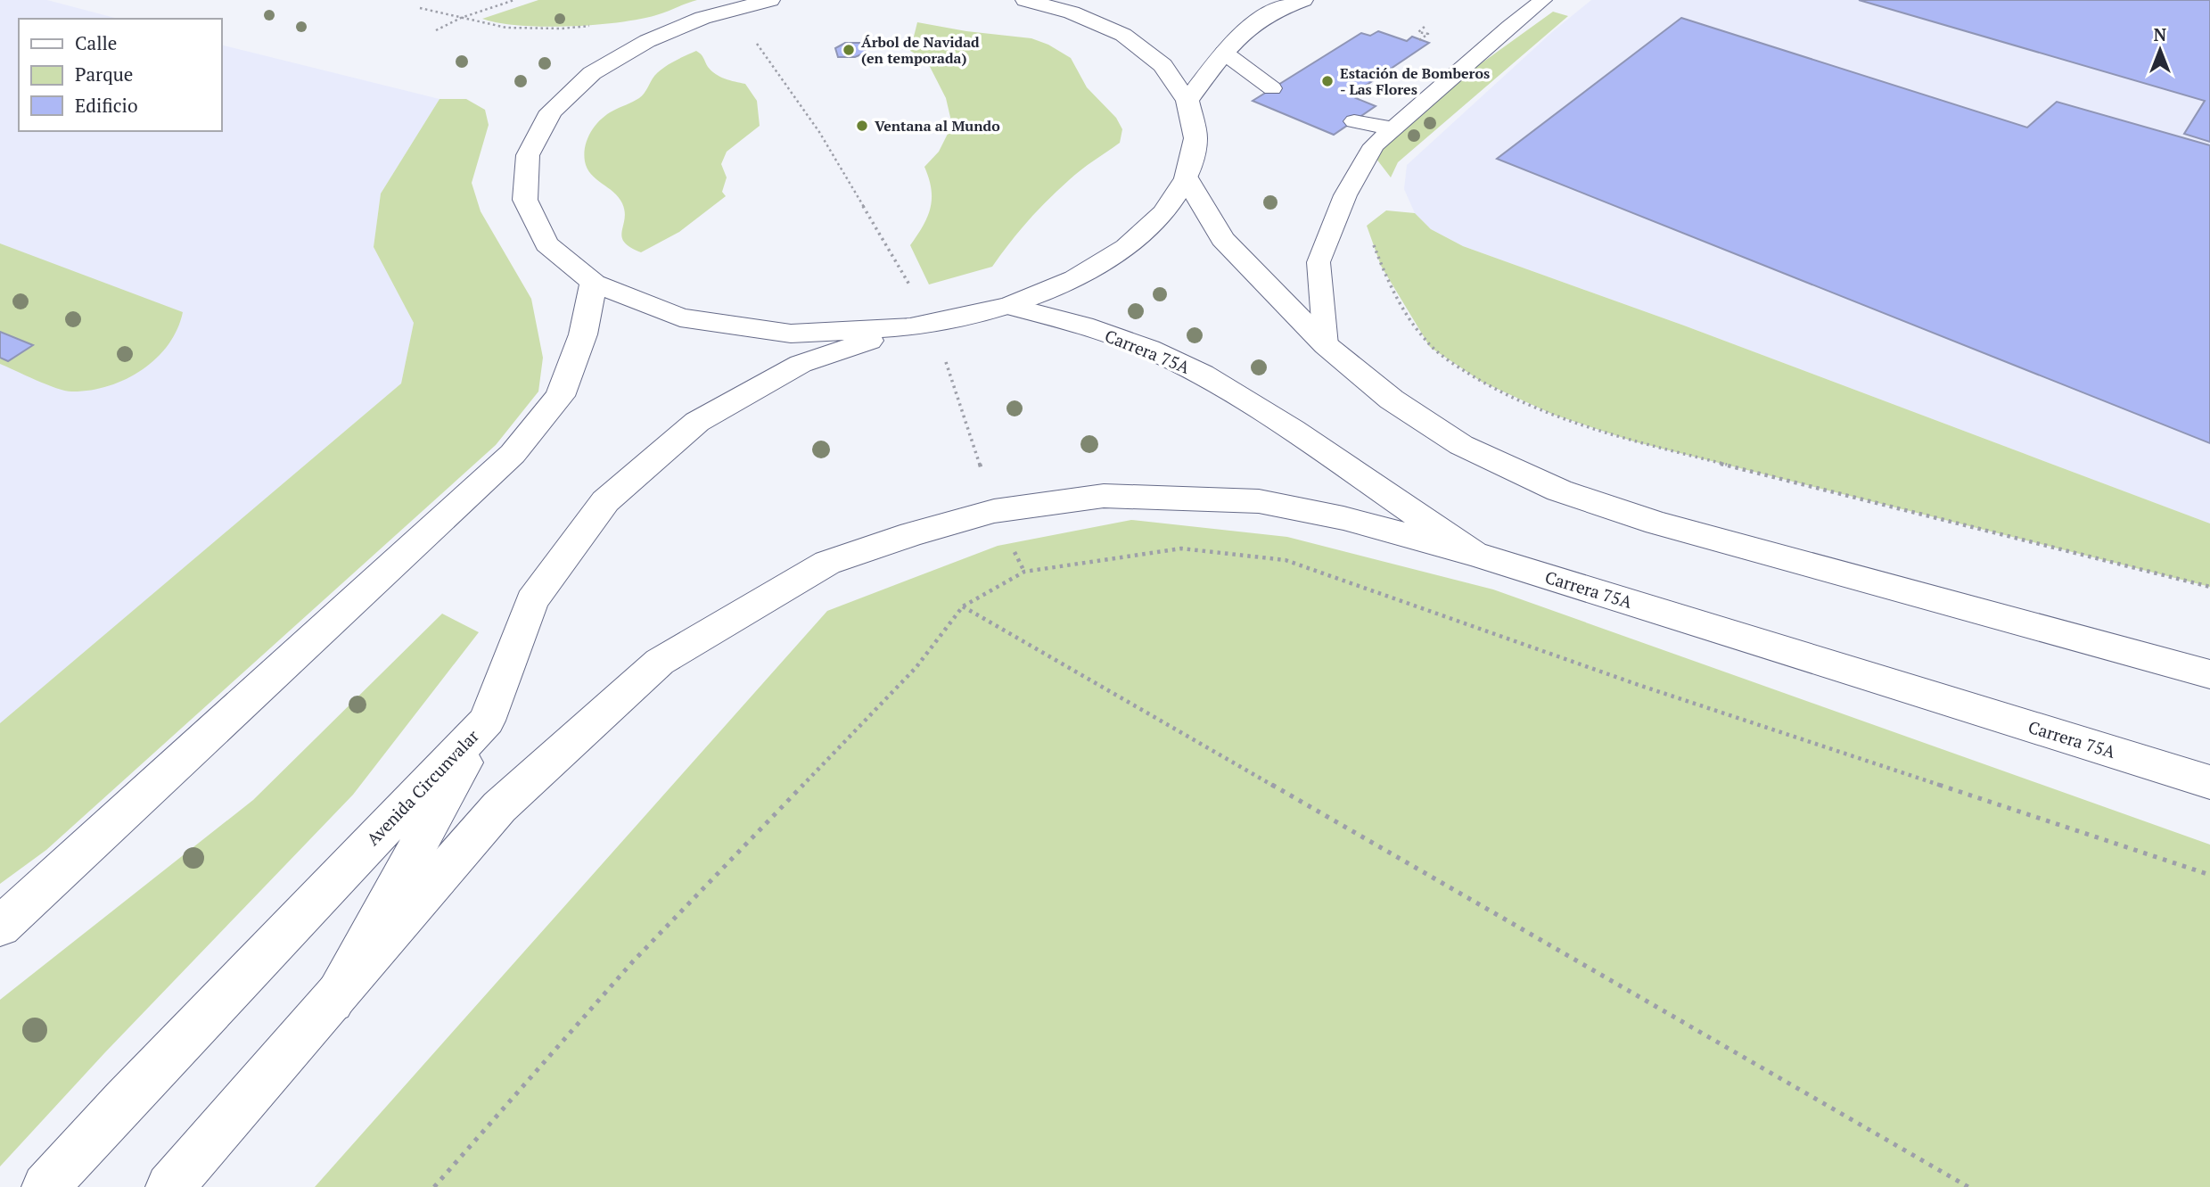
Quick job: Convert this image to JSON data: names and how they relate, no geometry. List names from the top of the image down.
{
  "streets": {
    "main road": ["Carrera 75A", "Avenida Circunvalar"]
  },
  "places": ["Árbol de Navidad (en temporada)", "Estación de Bomberos - Las Flores", "Ventana al Mundo"],
  "legend": ["Calle", "Parque", "Edificio"],
  "north": "top"
}
